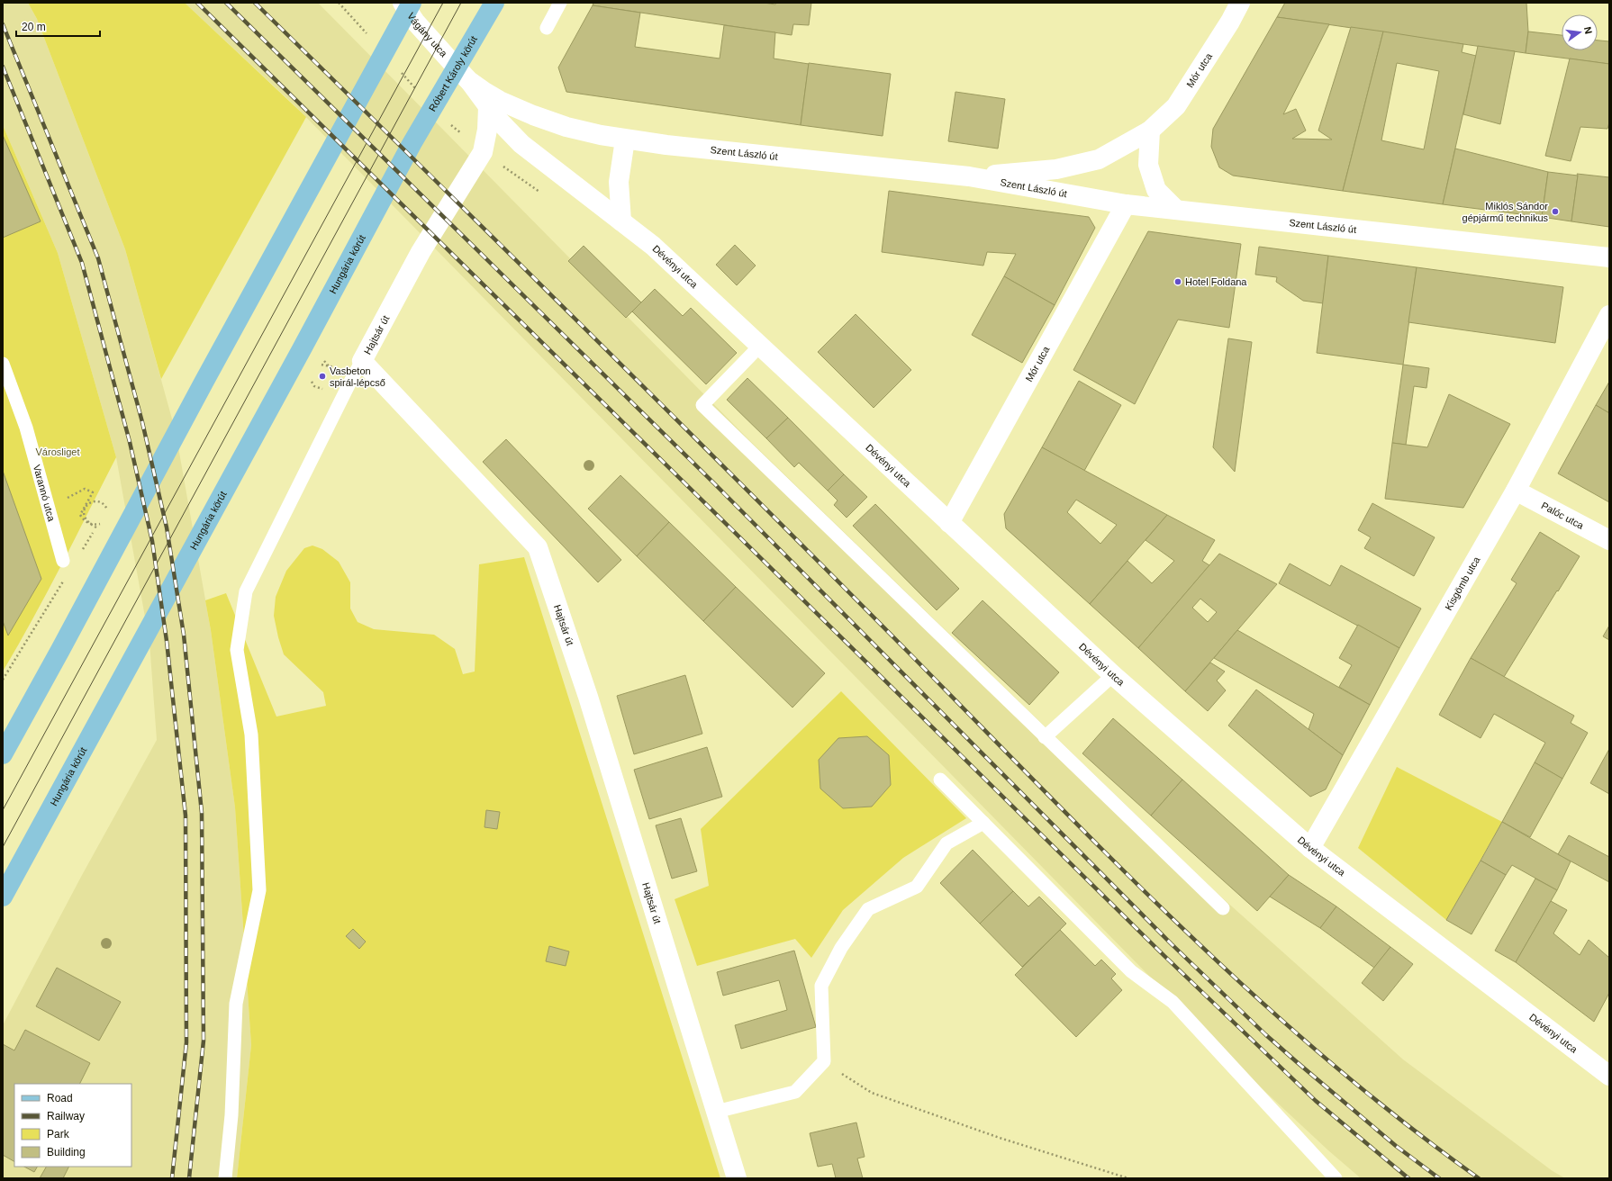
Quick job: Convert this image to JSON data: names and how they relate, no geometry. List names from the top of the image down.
{
  "streets": {
    "main road": ["Róbert Károly körút", "Hungária körút"],
    "street": [
      "Vágány utca",
      "Mór utca",
      "Szent László út",
      "Dévényi utca",
      "Hajtsár út",
      "Palóc utca",
      "Kisgömb utca"
    ],
    "lane": ["Varannó utca"]
  },
  "crossings": [
    ["Vágány utca", "Szent László út"],
    ["Vágány utca", "Dévényi utca"],
    ["Mór utca", "Szent László út"],
    ["Mór utca", "Dévényi utca"],
    ["Róbert Károly körút", "Hungária körút"],
    ["Szent László út", "Dévényi utca"],
    ["Dévényi utca", "Hajtsár út"],
    ["Dévényi utca", "Kisgömb utca"],
    ["Palóc utca", "Kisgömb utca"]
  ],
  "parks": ["Városliget"],
  "places": ["Miklós Sándor gépjármű technikus", "Hotel Foldana", "Vasbeton spirál-lépcső"],
  "legend": [
    "Road",
    "Railway",
    "Park",
    "Building"
  ],
  "scale_bar": "20 m",
  "north": "right"
}
